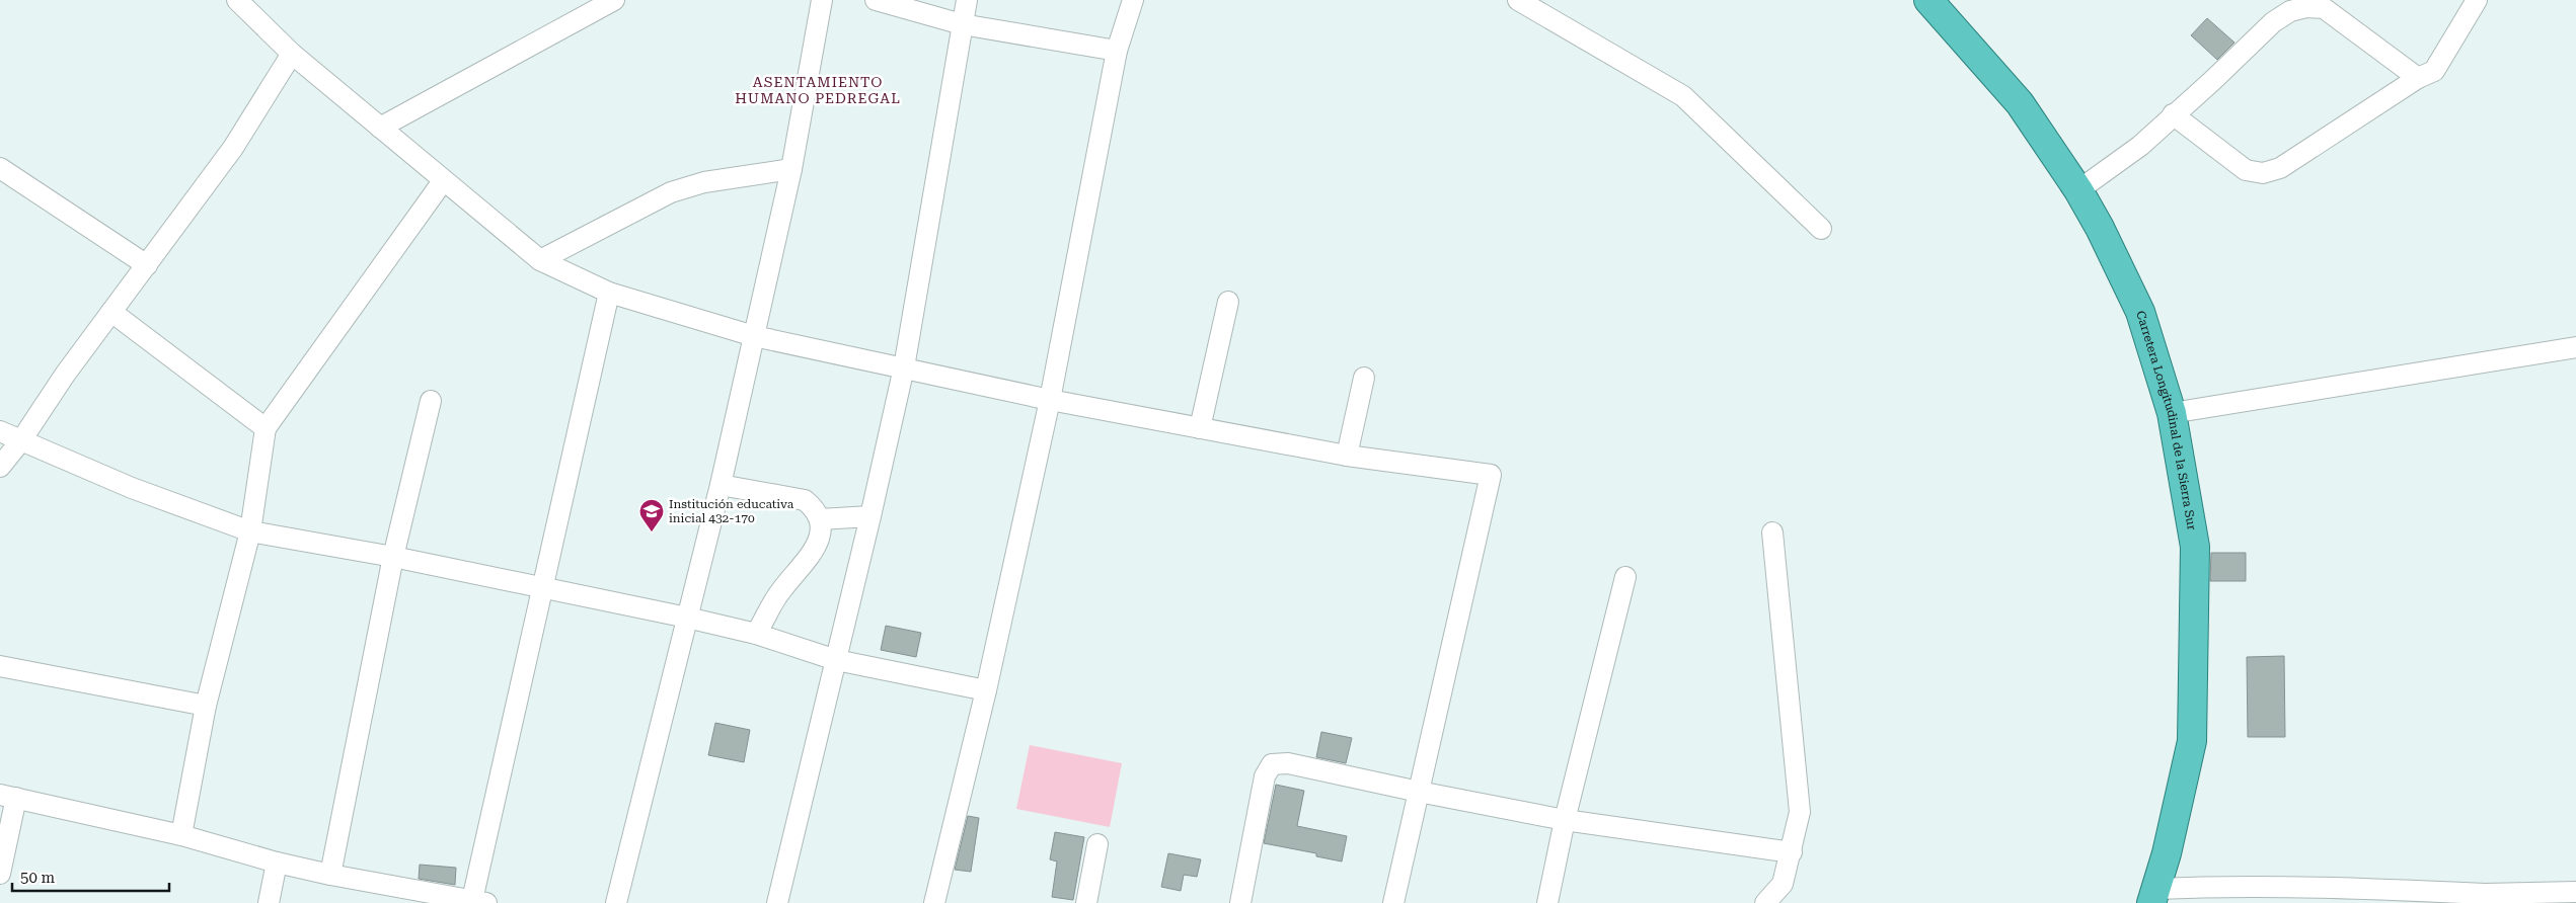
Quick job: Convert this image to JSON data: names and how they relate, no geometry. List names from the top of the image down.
{
  "streets": {
    "highway": ["Carretera Longitudinal de la Sierra Sur"]
  },
  "districts": ["ASENTAMIENTO HUMANO PEDREGAL"],
  "places": {
    "school or university": ["Institución educativa inicial 432-170"]
  },
  "scale_bar": "50 m"
}
